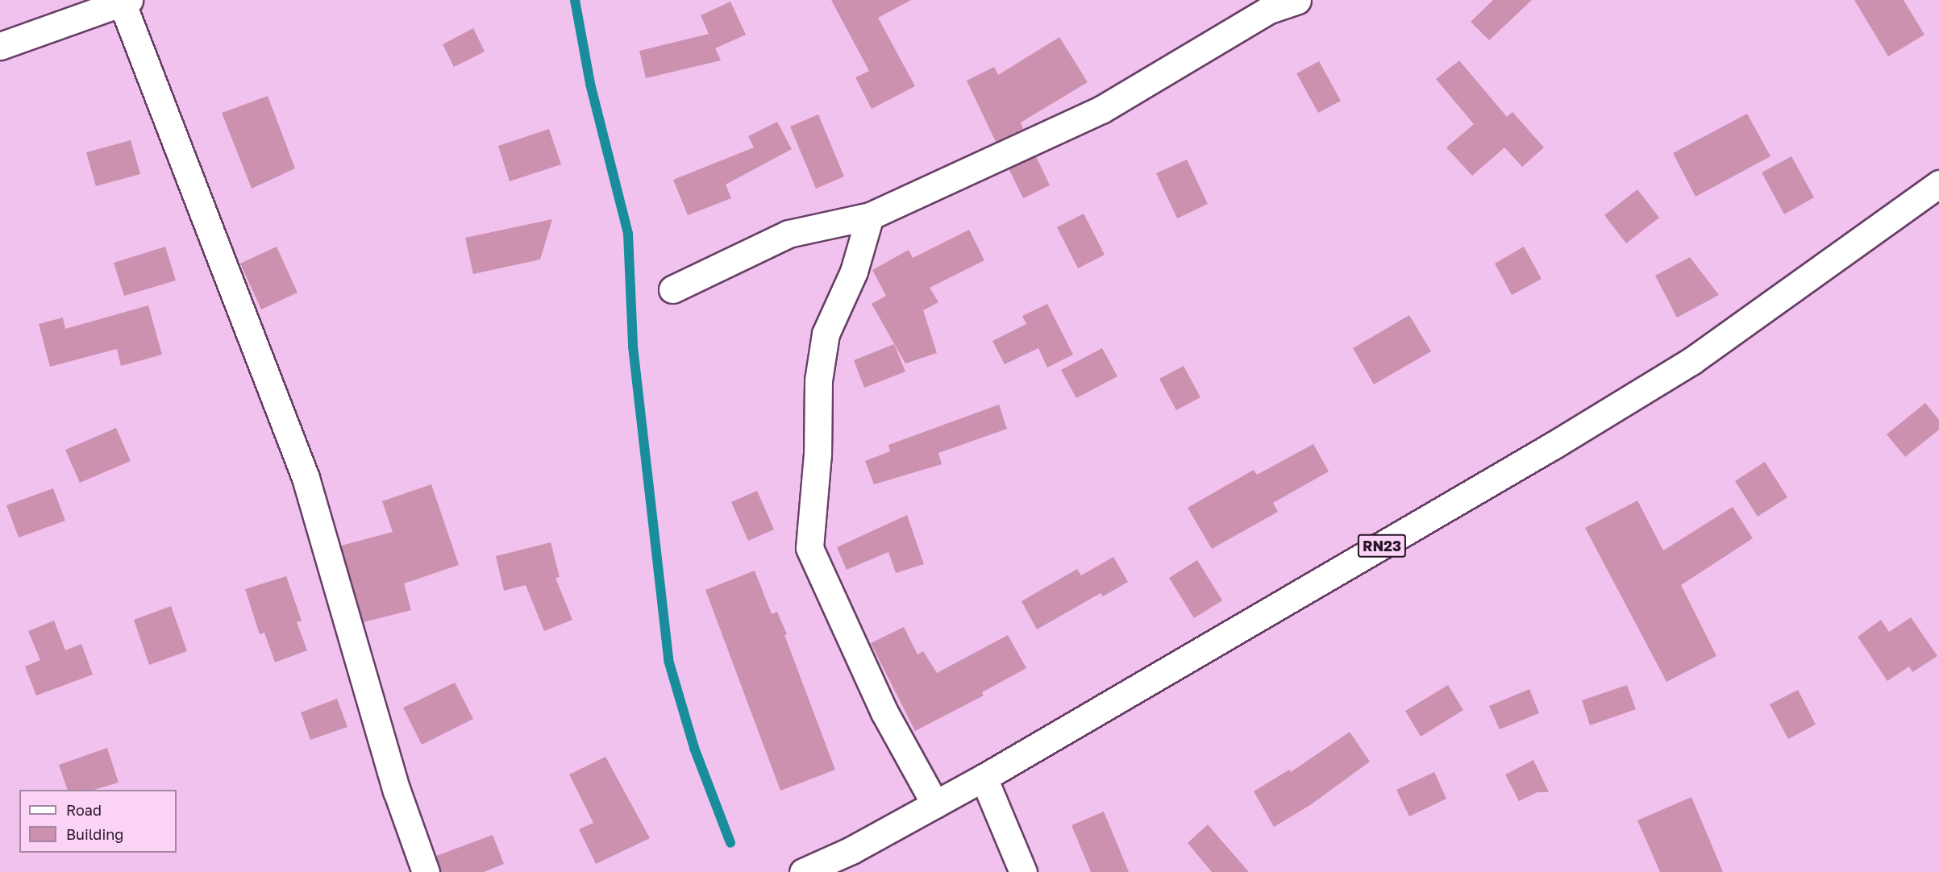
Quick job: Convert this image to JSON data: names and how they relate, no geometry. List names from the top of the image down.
{
  "streets": {
    "street": ["RN23"]
  },
  "legend": ["Road", "Building"]
}
